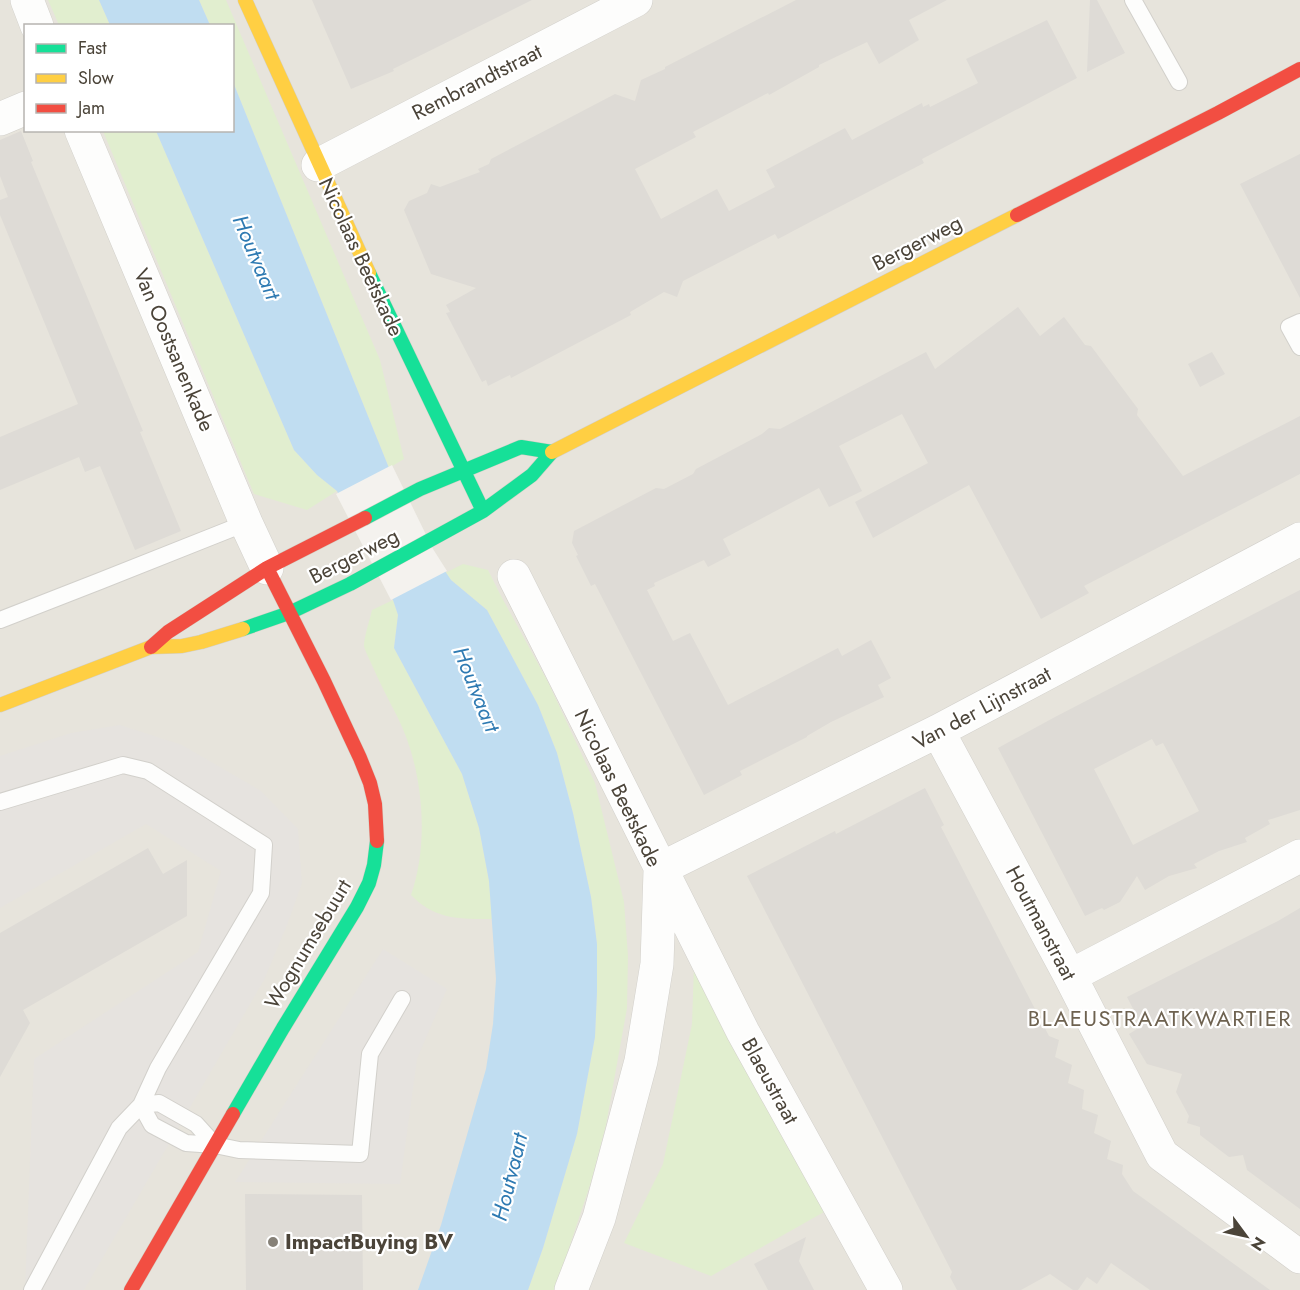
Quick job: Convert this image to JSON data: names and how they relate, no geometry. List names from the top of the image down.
{
  "streets": {
    "main road": ["Bergerweg", "Nicolaas Beetskade", "Wognumsebuurt"],
    "street": [
      "Rembrandtstraat",
      "Van Oostsanenkade",
      "Van der Lijnstraat",
      "Houtmanstraat",
      "Blaeustraat"
    ]
  },
  "crossings": [
    ["Rembrandtstraat", "Nicolaas Beetskade"],
    ["Bergerweg", "Nicolaas Beetskade"],
    ["Bergerweg", "Van Oostsanenkade"],
    ["Bergerweg", "Wognumsebuurt"],
    ["Nicolaas Beetskade", "Van der Lijnstraat"],
    ["Nicolaas Beetskade", "Blaeustraat"],
    ["Van Oostsanenkade", "Wognumsebuurt"],
    ["Van der Lijnstraat", "Houtmanstraat"],
    ["Van der Lijnstraat", "Blaeustraat"]
  ],
  "districts": ["BLAEUSTRAATKWARTIER"],
  "water": ["Houtvaart"],
  "places": ["ImpactBuying BV"],
  "legend": ["Fast", "Slow", "Jam"],
  "north": "bottom right"
}
